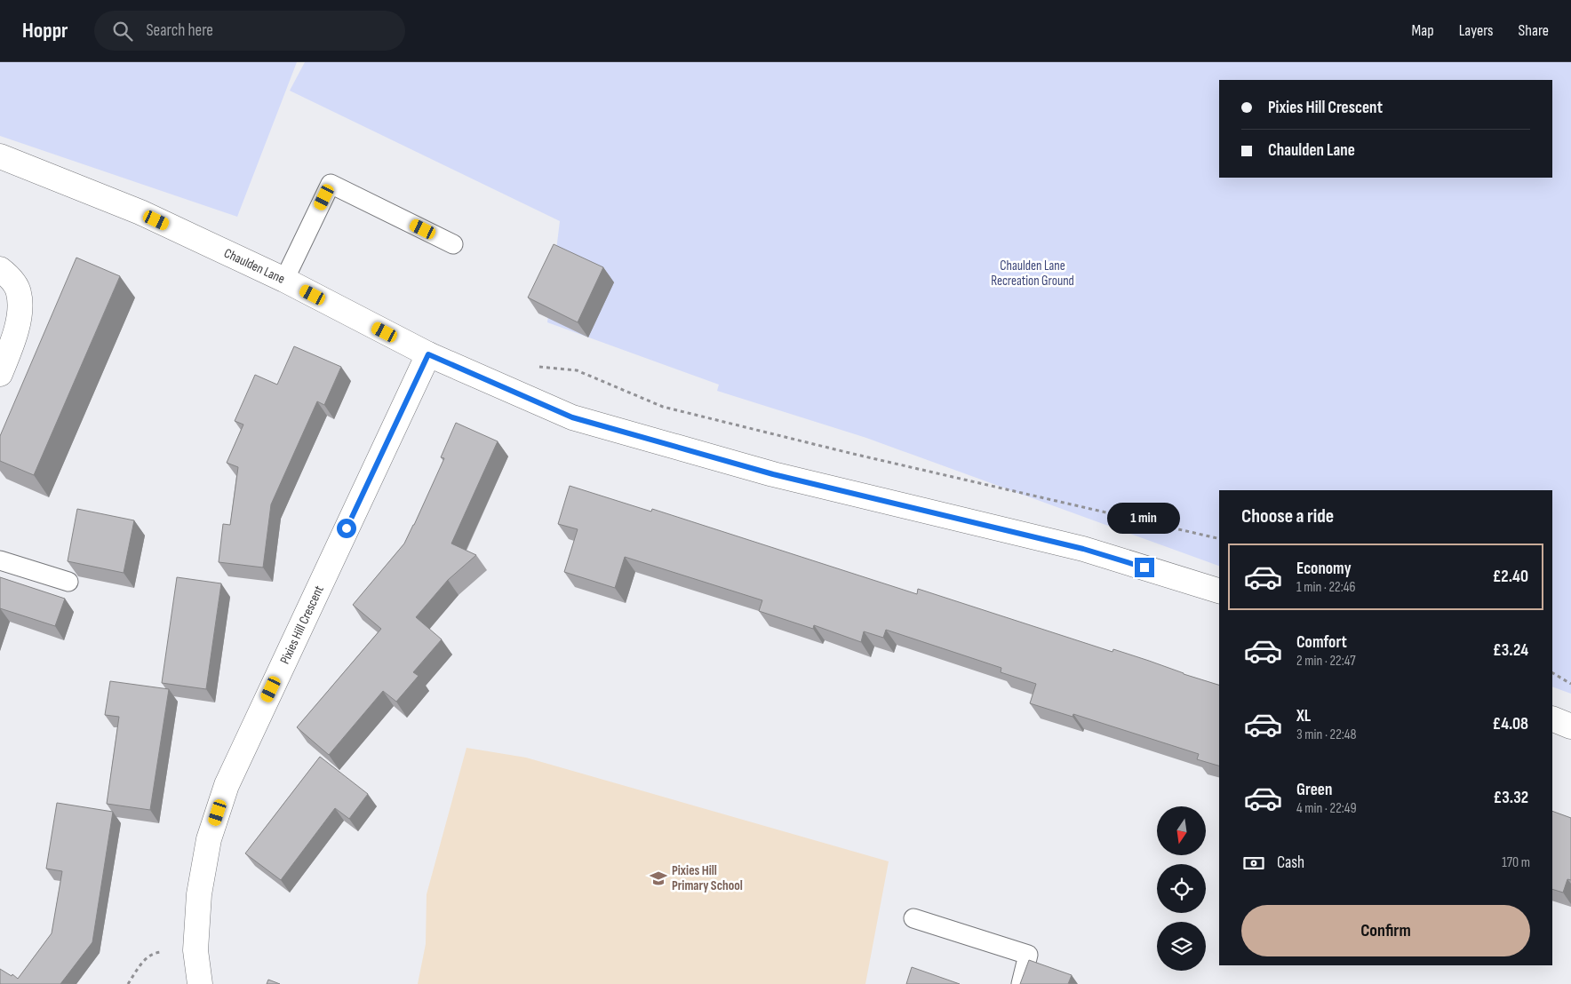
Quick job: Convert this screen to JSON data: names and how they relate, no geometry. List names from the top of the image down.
{
  "streets": {
    "street": ["Chaulden Lane", "Pixies Hill Crescent"]
  },
  "crossings": [
    ["Chaulden Lane", "Pixies Hill Crescent"]
  ],
  "parks": ["Chaulden Lane Recreation Ground"],
  "places": {
    "school or university": ["Pixies Hill Primary School"]
  },
  "north": "bottom",
  "page": {
    "header": "Hoppr",
    "search": "Search here",
    "nav": ["Map", "Layers", "Share"],
    "banner": ["Pixies Hill Crescent", "Chaulden Lane"],
    "heading": "Choose a ride",
    "bubble": "1 min",
    "list": [
      {
        "name": "Economy",
        "note": "1 min · 22:46",
        "value": "£2.40"
      },
      {
        "name": "Comfort",
        "note": "2 min · 22:47",
        "value": "£3.24"
      },
      {
        "name": "XL",
        "note": "3 min · 22:48",
        "value": "£4.08"
      },
      {
        "name": "Green",
        "note": "4 min · 22:49",
        "value": "£3.32"
      }
    ],
    "pay": ["Cash", "170 m"],
    "buttons": "Confirm"
  }
}
